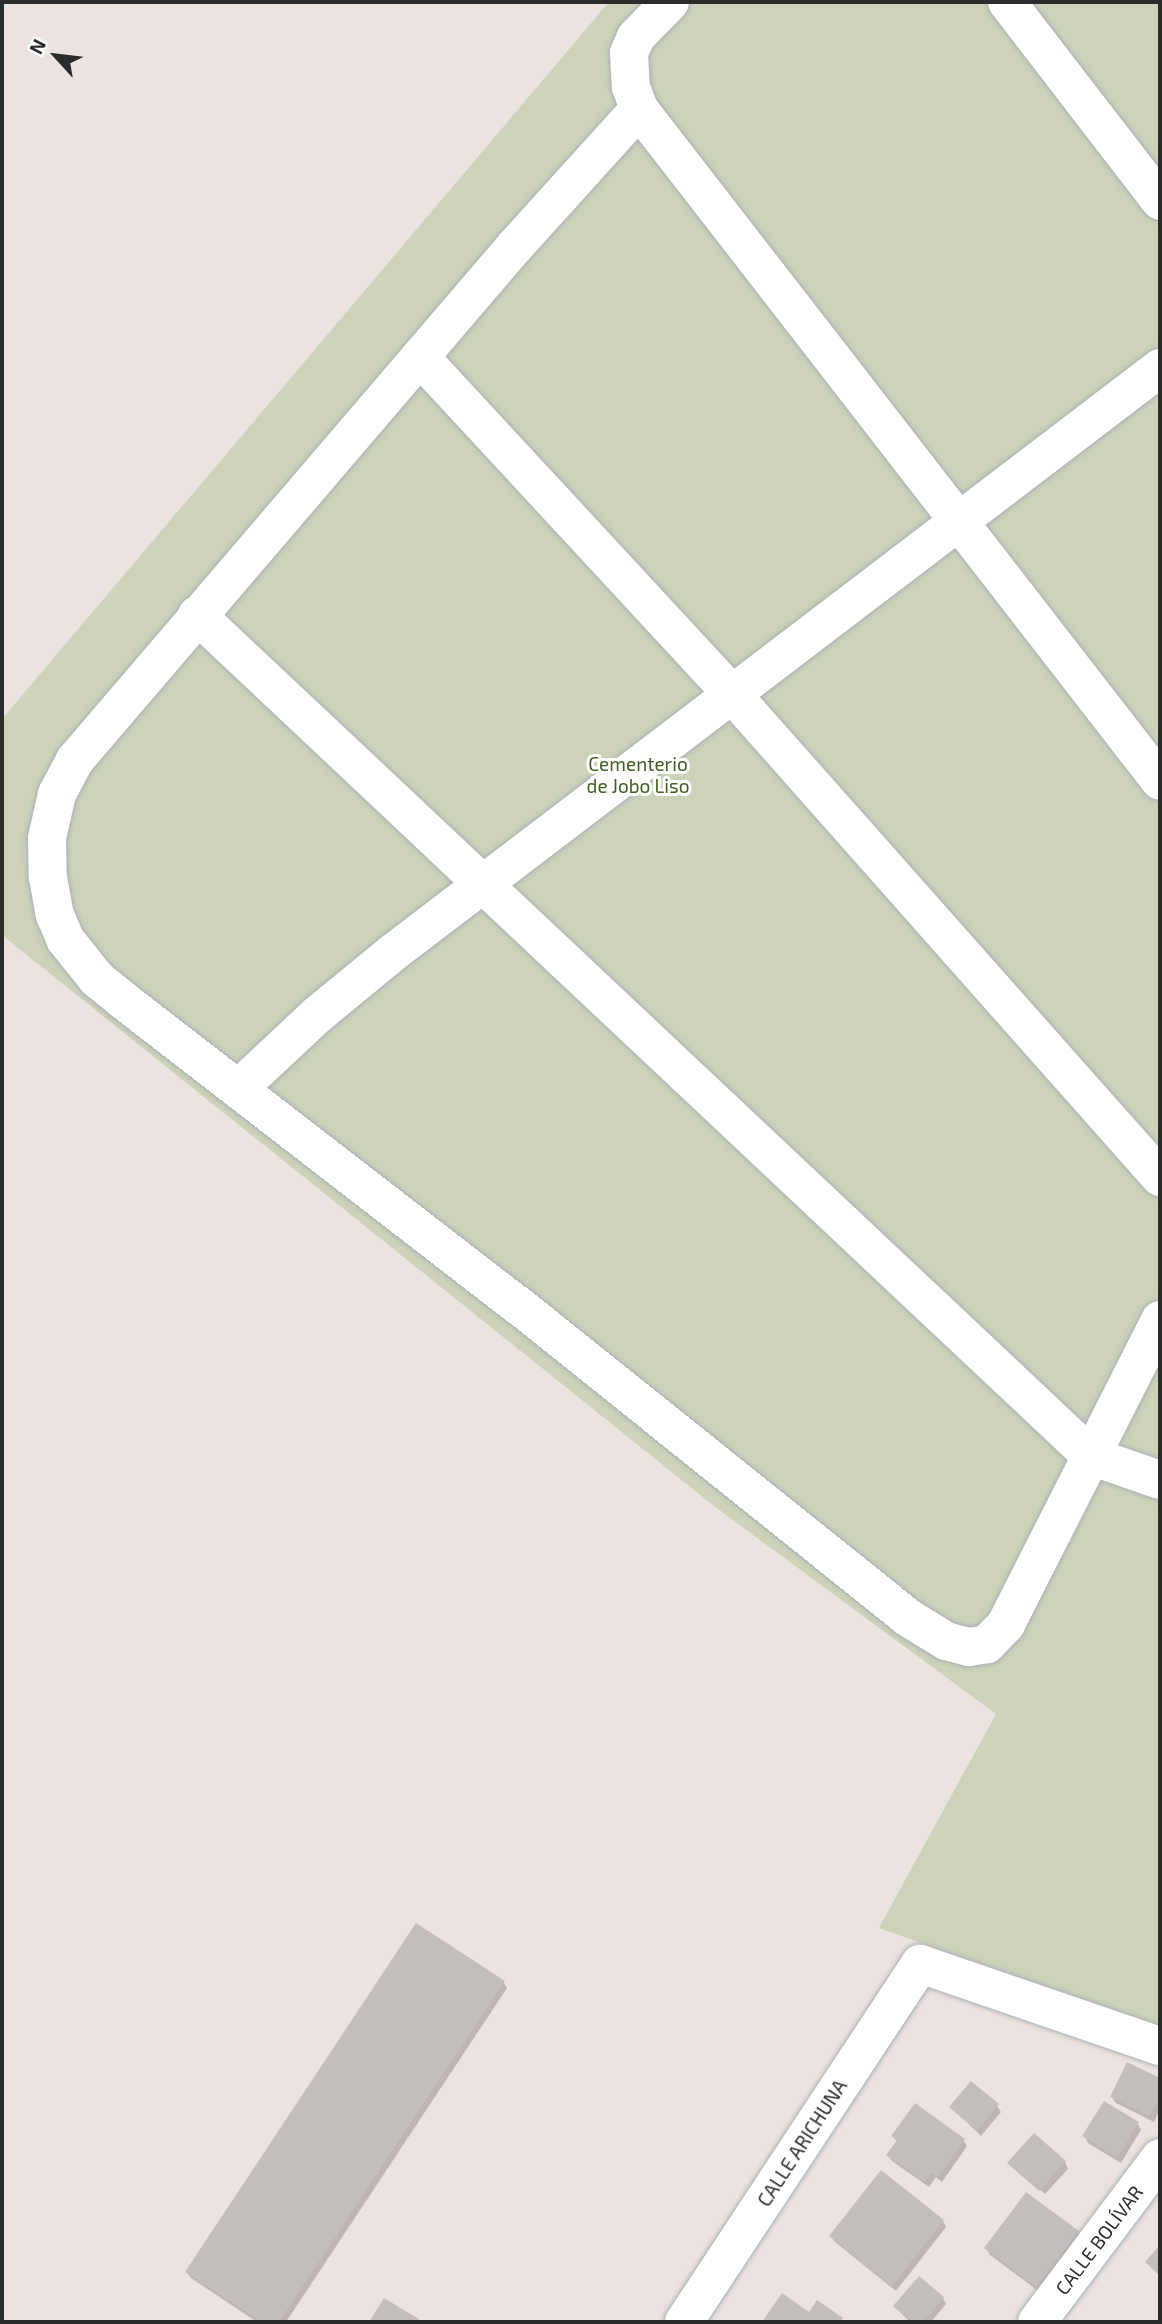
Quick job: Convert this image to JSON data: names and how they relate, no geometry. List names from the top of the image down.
{
  "streets": {
    "street": ["CALLE ARICHUNA", "CALLE BOLÍVAR"]
  },
  "parks": ["Cementerio de Jobo Liso"],
  "north": "top left"
}
